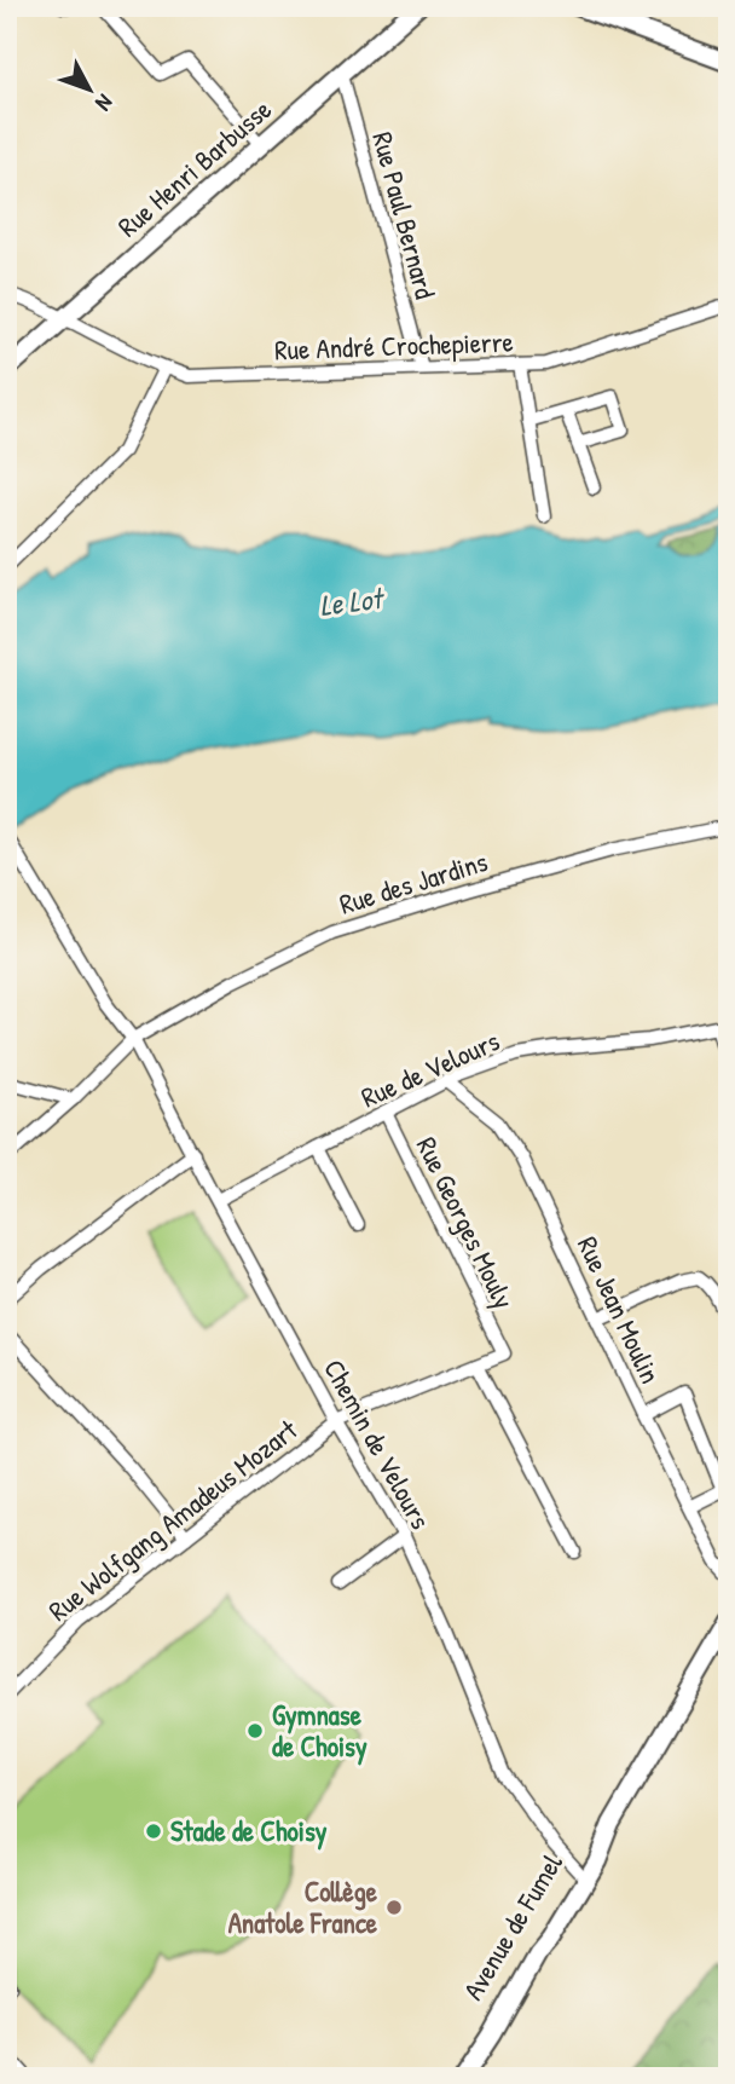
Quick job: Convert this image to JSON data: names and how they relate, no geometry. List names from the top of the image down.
{
  "streets": {
    "main road": ["Rue Henri Barbusse", "Avenue de Fumel"],
    "street": [
      "Rue Paul Bernard",
      "Rue André Crochepierre",
      "Rue des Jardins",
      "Rue de Velours",
      "Rue Georges Mouly",
      "Rue Jean Moulin",
      "Chemin de Velours",
      "Rue Wolfgang Amadeus Mozart"
    ]
  },
  "crossings": [
    ["Rue Henri Barbusse", "Rue Paul Bernard"],
    ["Rue Henri Barbusse", "Rue André Crochepierre"],
    ["Rue Paul Bernard", "Rue André Crochepierre"],
    ["Rue des Jardins", "Chemin de Velours"],
    ["Rue de Velours", "Rue Georges Mouly"],
    ["Rue de Velours", "Rue Jean Moulin"],
    ["Rue de Velours", "Chemin de Velours"],
    ["Rue Georges Mouly", "Rue Wolfgang Amadeus Mozart"],
    ["Chemin de Velours", "Rue Wolfgang Amadeus Mozart"],
    ["Chemin de Velours", "Avenue de Fumel"]
  ],
  "water": ["Le Lot"],
  "places": ["Gymnase de Choisy", "Stade de Choisy", "Collège Anatole France"],
  "north": "bottom right"
}
